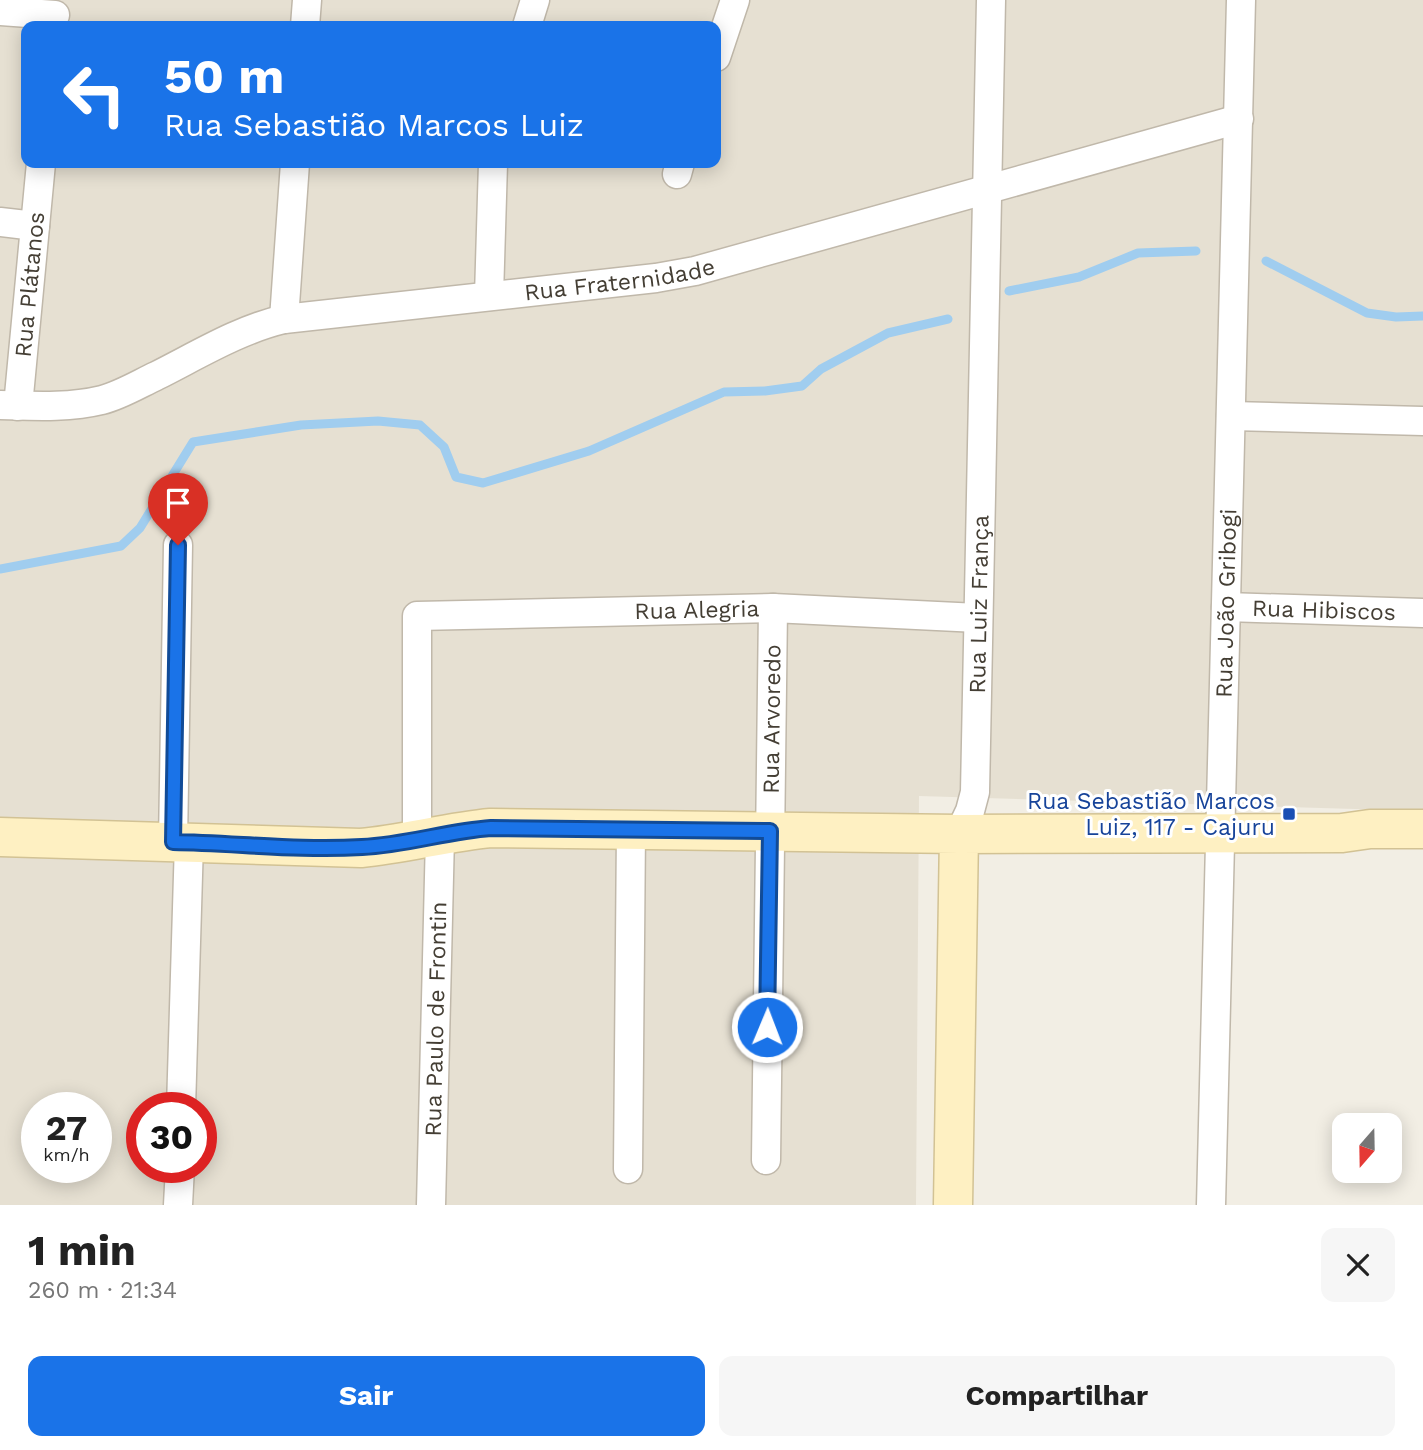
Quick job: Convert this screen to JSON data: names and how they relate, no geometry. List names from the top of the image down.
{
  "streets": {
    "main road": ["Rua Luiz França"],
    "street": [
      "Rua Fraternidade",
      "Rua Plátanos",
      "Rua João Gribogi",
      "Rua Alegria",
      "Rua Hibiscos",
      "Rua Arvoredo",
      "Rua Paulo de Frontin"
    ]
  },
  "crossings": [
    ["Rua Fraternidade", "Rua Plátanos"],
    ["Rua Fraternidade", "Rua João Gribogi"],
    ["Rua Fraternidade", "Rua Luiz França"],
    ["Rua João Gribogi", "Rua Hibiscos"],
    ["Rua Luiz França", "Rua Alegria"],
    ["Rua Alegria", "Rua Arvoredo"],
    ["Rua Alegria", "Rua Paulo de Frontin"]
  ],
  "places": {
    "transit": ["Rua Sebastião Marcos Luiz, 117 - Cajuru"]
  },
  "north": "bottom",
  "page": {
    "turn": ["50 m", "Rua Sebastião Marcos Luiz"],
    "speed": "27 km/h",
    "limit": "30",
    "heading": ["1 min", "260 m · 21:34"],
    "buttons": ["Sair", "Compartilhar"]
  }
}
